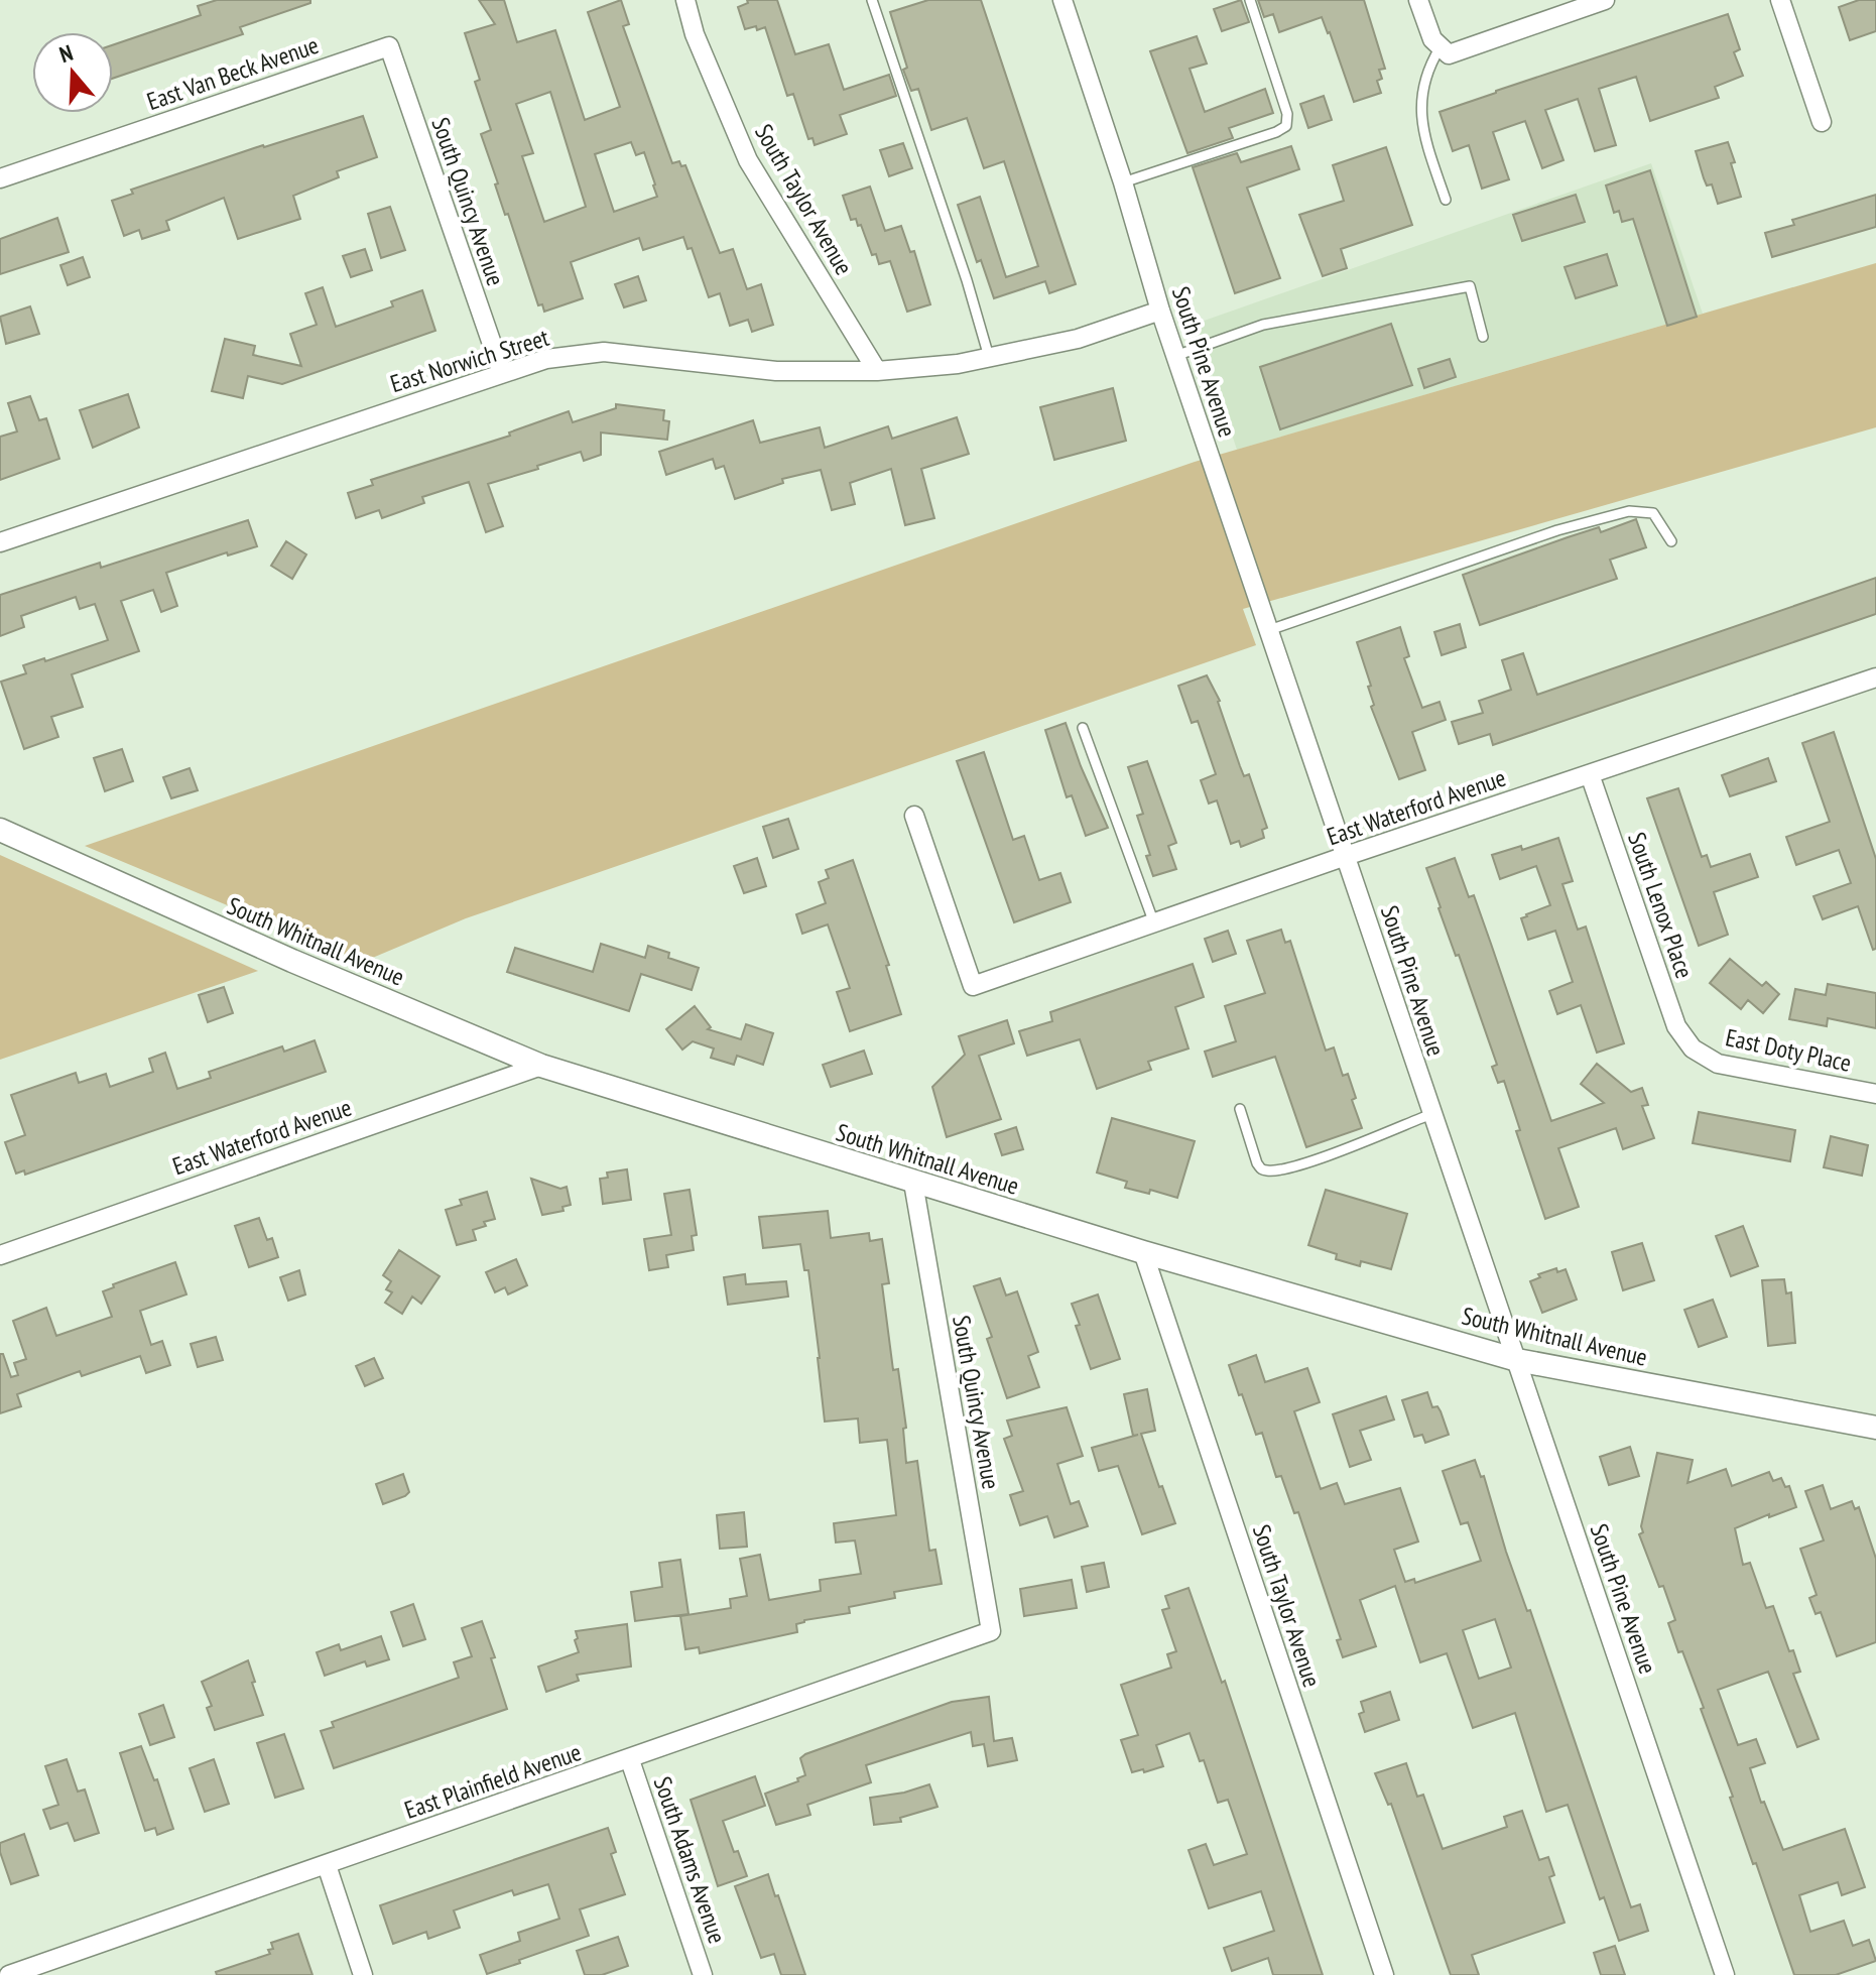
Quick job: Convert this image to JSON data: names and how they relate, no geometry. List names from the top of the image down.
{
  "streets": {
    "street": [
      "East Van Beck Avenue",
      "South Taylor Avenue",
      "South Quincy Avenue",
      "East Norwich Street",
      "South Pine Avenue",
      "East Waterford Avenue",
      "South Lenox Place",
      "South Whitnall Avenue",
      "East Doty Place",
      "East Plainfield Avenue",
      "South Adams Avenue"
    ]
  },
  "crossings": [
    ["East Van Beck Avenue", "South Quincy Avenue"],
    ["South Taylor Avenue", "East Norwich Street"],
    ["South Taylor Avenue", "South Whitnall Avenue"],
    ["South Quincy Avenue", "East Norwich Street"],
    ["South Quincy Avenue", "South Whitnall Avenue"],
    ["South Quincy Avenue", "East Plainfield Avenue"],
    ["East Norwich Street", "South Pine Avenue"],
    ["South Pine Avenue", "East Waterford Avenue"],
    ["South Pine Avenue", "South Whitnall Avenue"],
    ["East Waterford Avenue", "South Lenox Place"],
    ["East Waterford Avenue", "South Whitnall Avenue"],
    ["South Lenox Place", "East Doty Place"],
    ["East Plainfield Avenue", "South Adams Avenue"]
  ],
  "north": "top"
}
